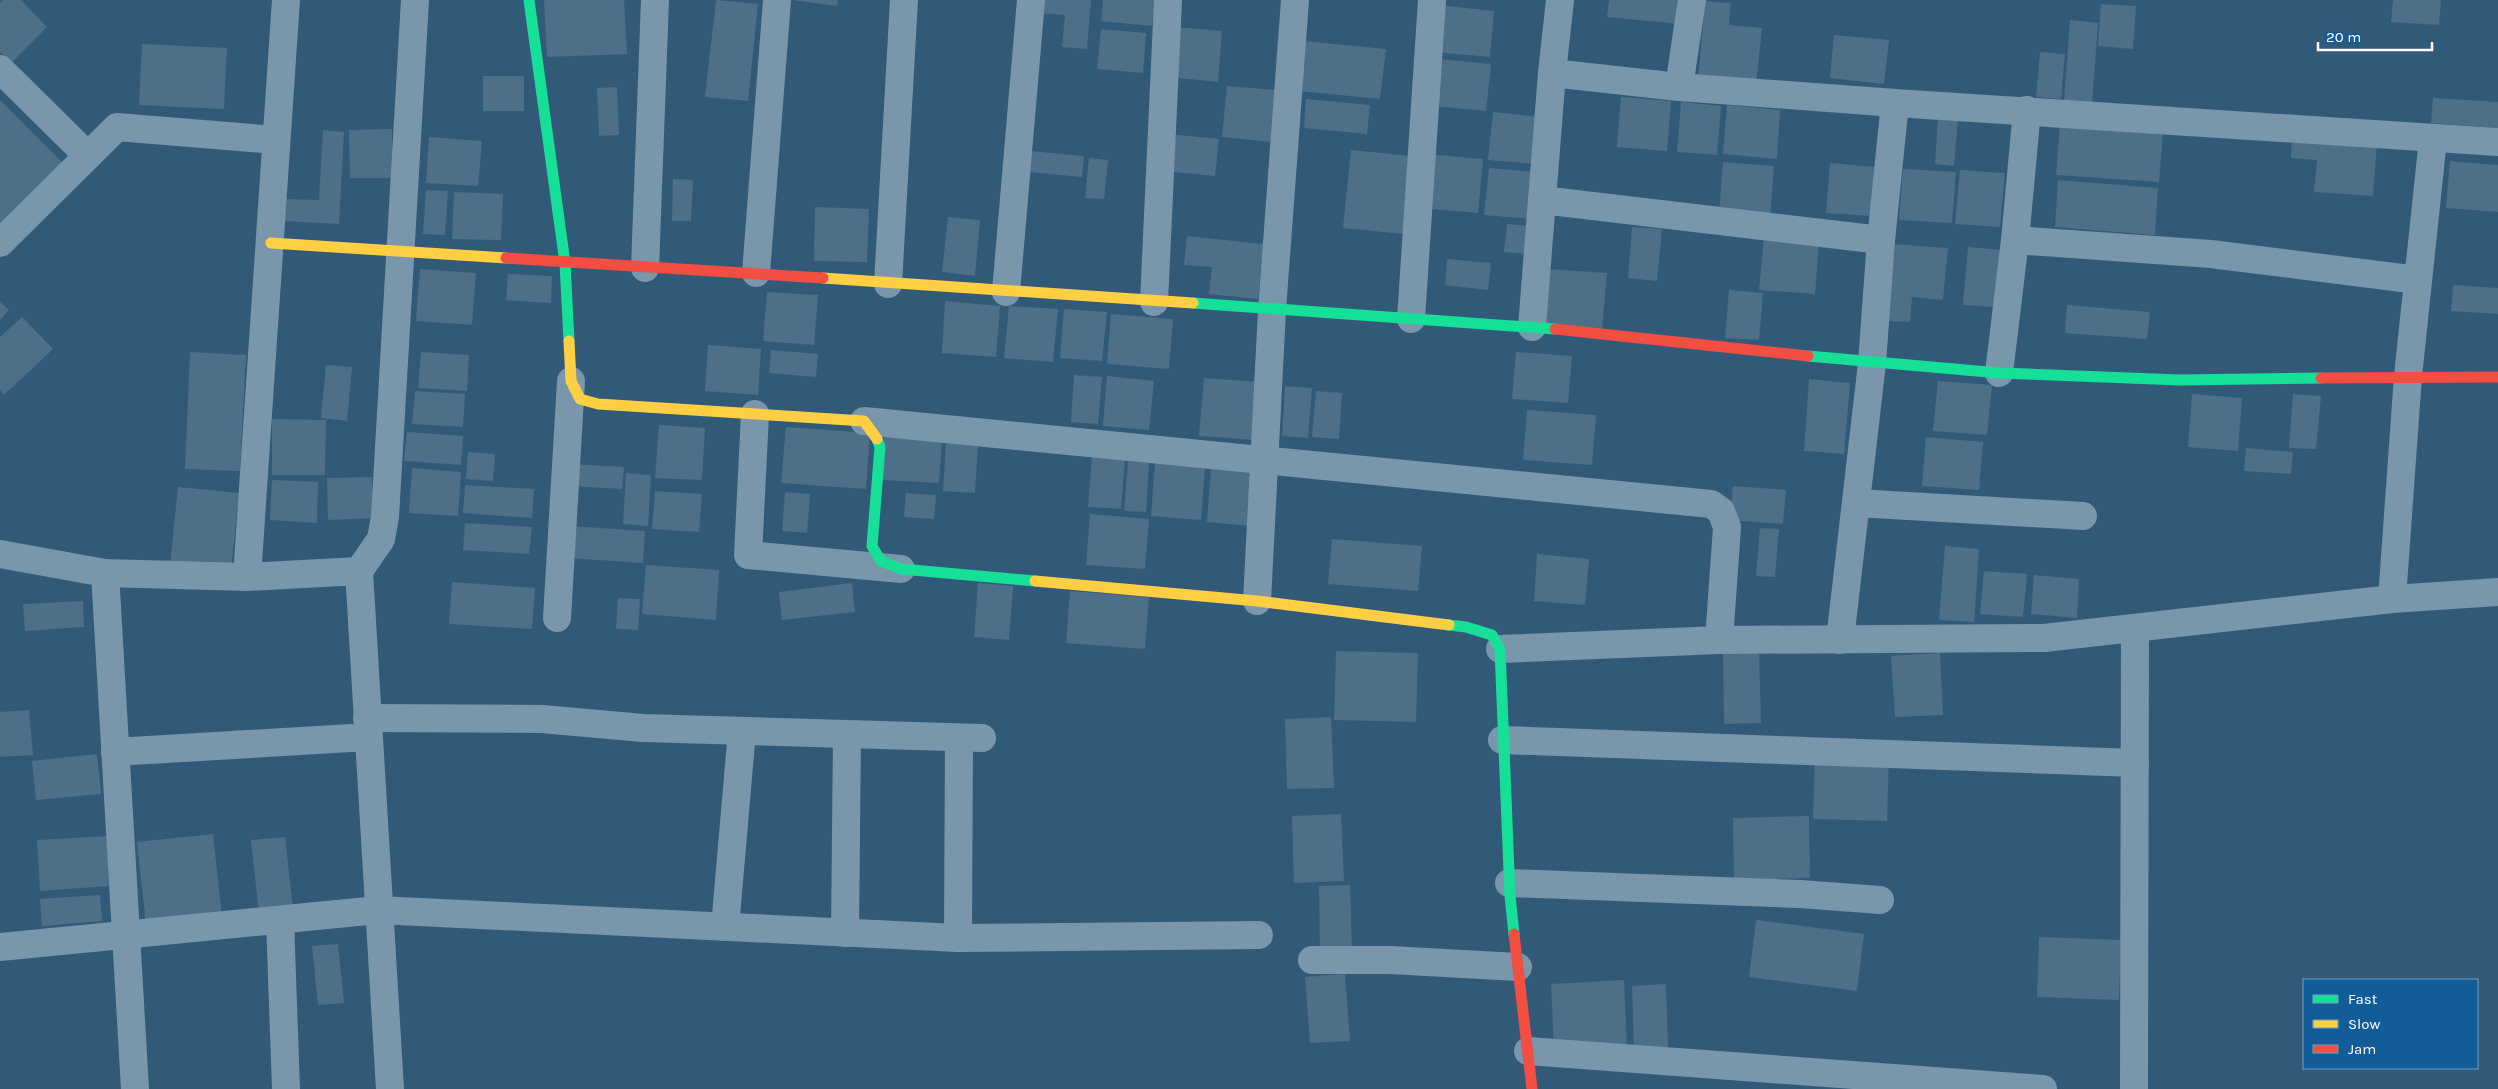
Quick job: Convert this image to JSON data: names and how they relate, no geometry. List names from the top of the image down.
{
  "legend": ["Fast", "Slow", "Jam"],
  "scale_bar": "20 m"
}
